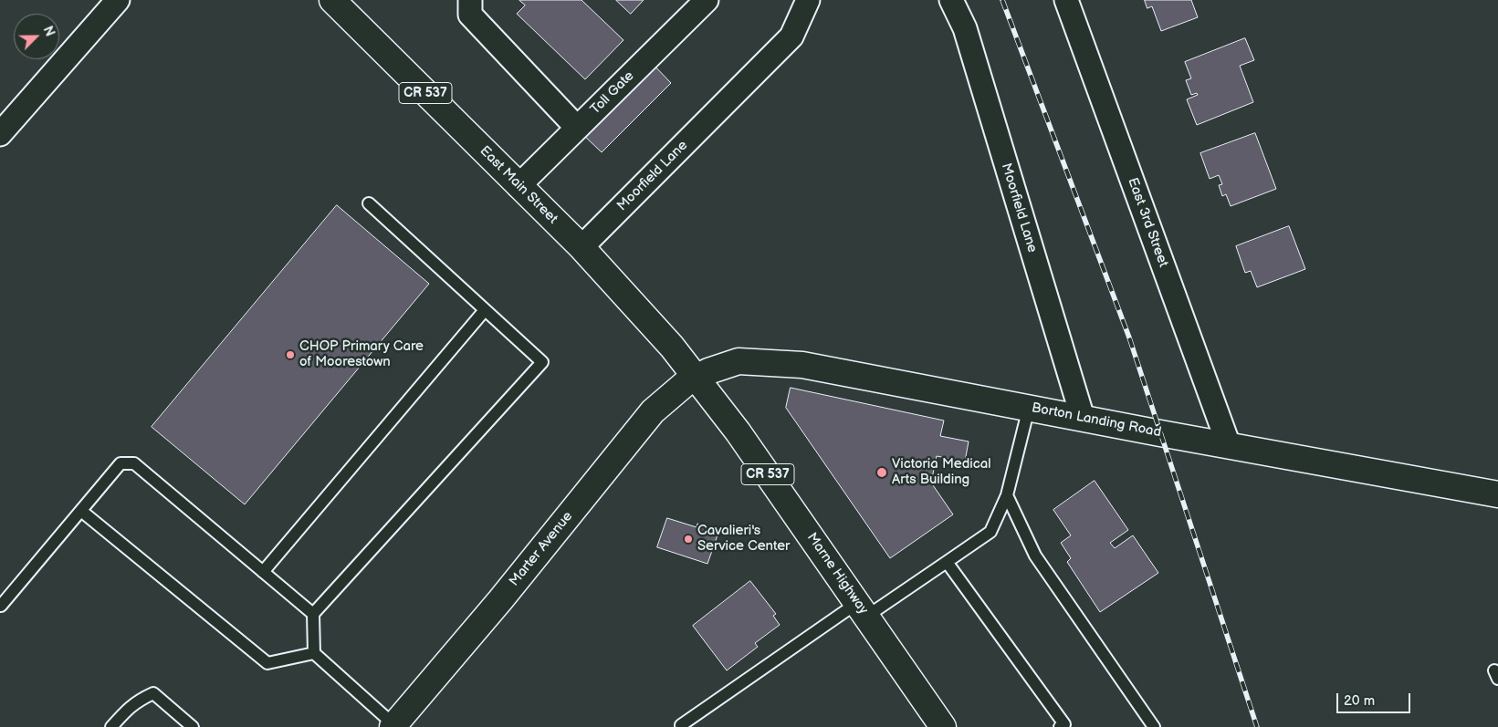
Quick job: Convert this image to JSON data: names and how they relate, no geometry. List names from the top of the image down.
{
  "streets": {
    "main road": [
      "CR 537",
      "East Main Street",
      "Borton Landing Road",
      "Marter Avenue",
      "Marne Highway"
    ],
    "street": ["Toll Gate", "Moorfield Lane", "East 3rd Street"]
  },
  "crossings": [
    ["Toll Gate", "East Main Street"],
    ["Moorfield Lane", "East Main Street"],
    ["Moorfield Lane", "Borton Landing Road"],
    ["East Main Street", "Borton Landing Road"],
    ["East Main Street", "Marter Avenue"],
    ["East Main Street", "Marne Highway"],
    ["East 3rd Street", "Borton Landing Road"],
    ["Borton Landing Road", "Marter Avenue"],
    ["Borton Landing Road", "Marne Highway"],
    ["Marter Avenue", "Marne Highway"]
  ],
  "places": ["CHOP Primary Care of Moorestown", "Victoria Medical Arts Building", "Cavalieri's Service Center"],
  "scale_bar": "20 m",
  "north": "top right"
}
